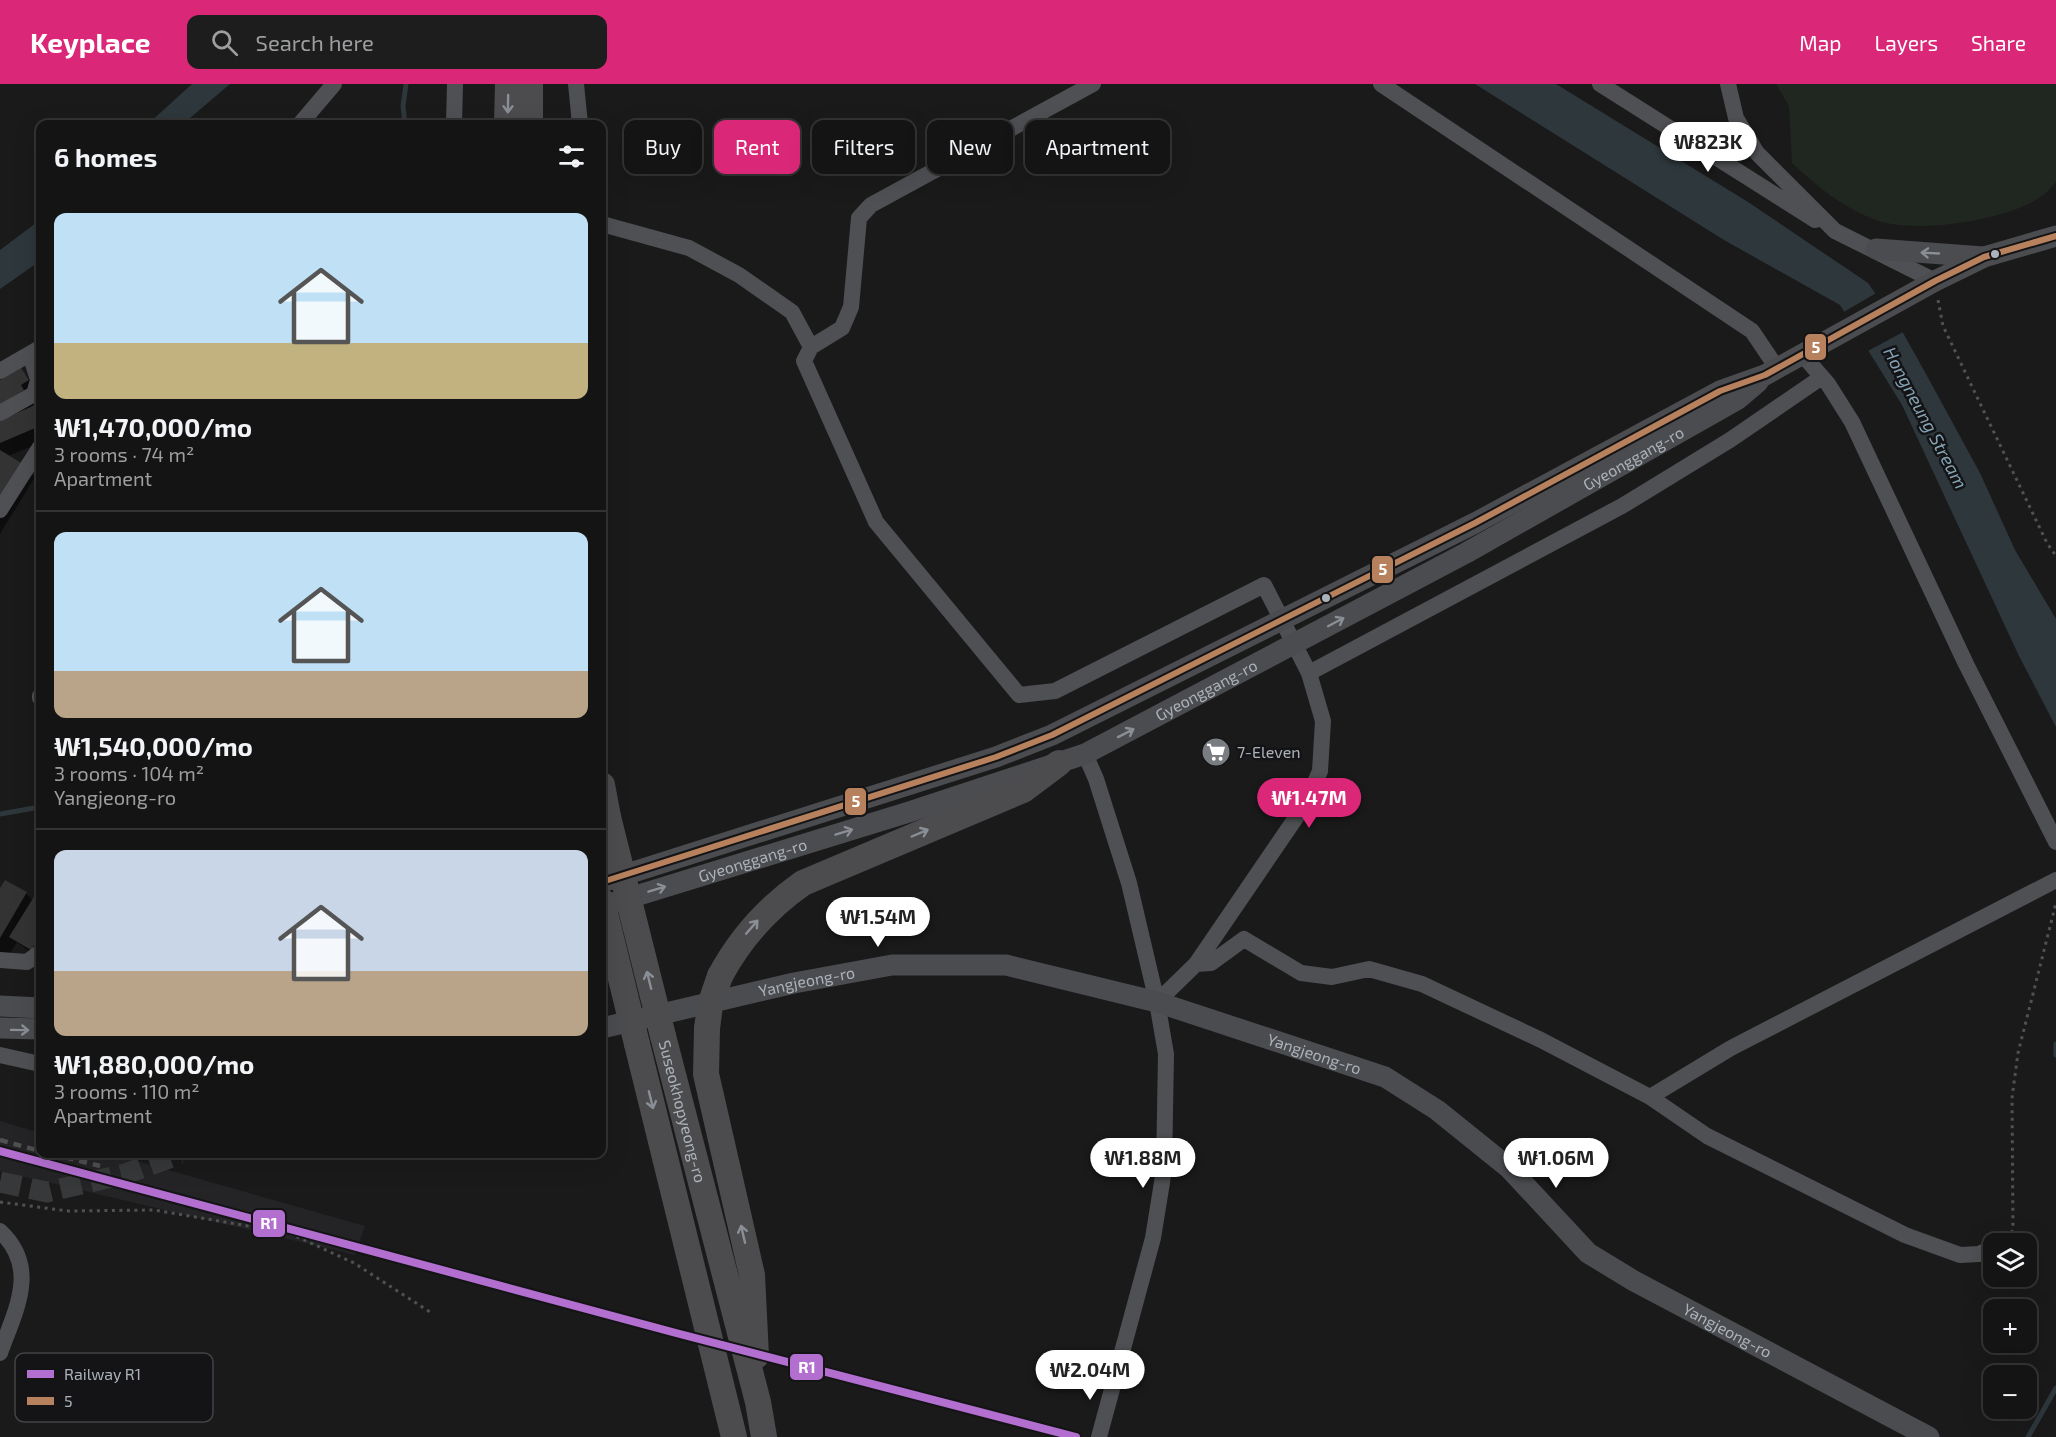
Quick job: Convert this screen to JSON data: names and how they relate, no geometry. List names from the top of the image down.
{
  "streets": {
    "highway": ["Suseokhopyeong-ro"],
    "main road": ["Gyeonggang-ro", "Yangjeong-ro"]
  },
  "water": ["Hongneung Stream"],
  "places": {
    "supermarket": ["7-Eleven"]
  },
  "lines": ["transit line 5", "rail line R1"],
  "legend": ["Railway R1", "5"],
  "page": {
    "header": "Keyplace",
    "search": "Search here",
    "nav": ["Map", "Layers", "Share"],
    "chip": [
      "Buy",
      "Rent",
      "Filters",
      "New",
      "Apartment"
    ],
    "heading": "6 homes",
    "price": [
      "₩823K",
      "₩1.47M",
      "₩1.54M",
      "₩1.88M",
      "₩1.06M",
      "₩2.04M"
    ],
    "list": [
      {
        "name": "₩1,470,000/mo",
        "note": "3 rooms · 74 m² · Apartment"
      },
      {
        "name": "₩1,540,000/mo",
        "note": "3 rooms · 104 m² · Yangjeong-ro"
      },
      {
        "name": "₩1,880,000/mo",
        "note": "3 rooms · 110 m² · Apartment"
      }
    ],
    "map_buttons": ["+", "−"]
  }
}
